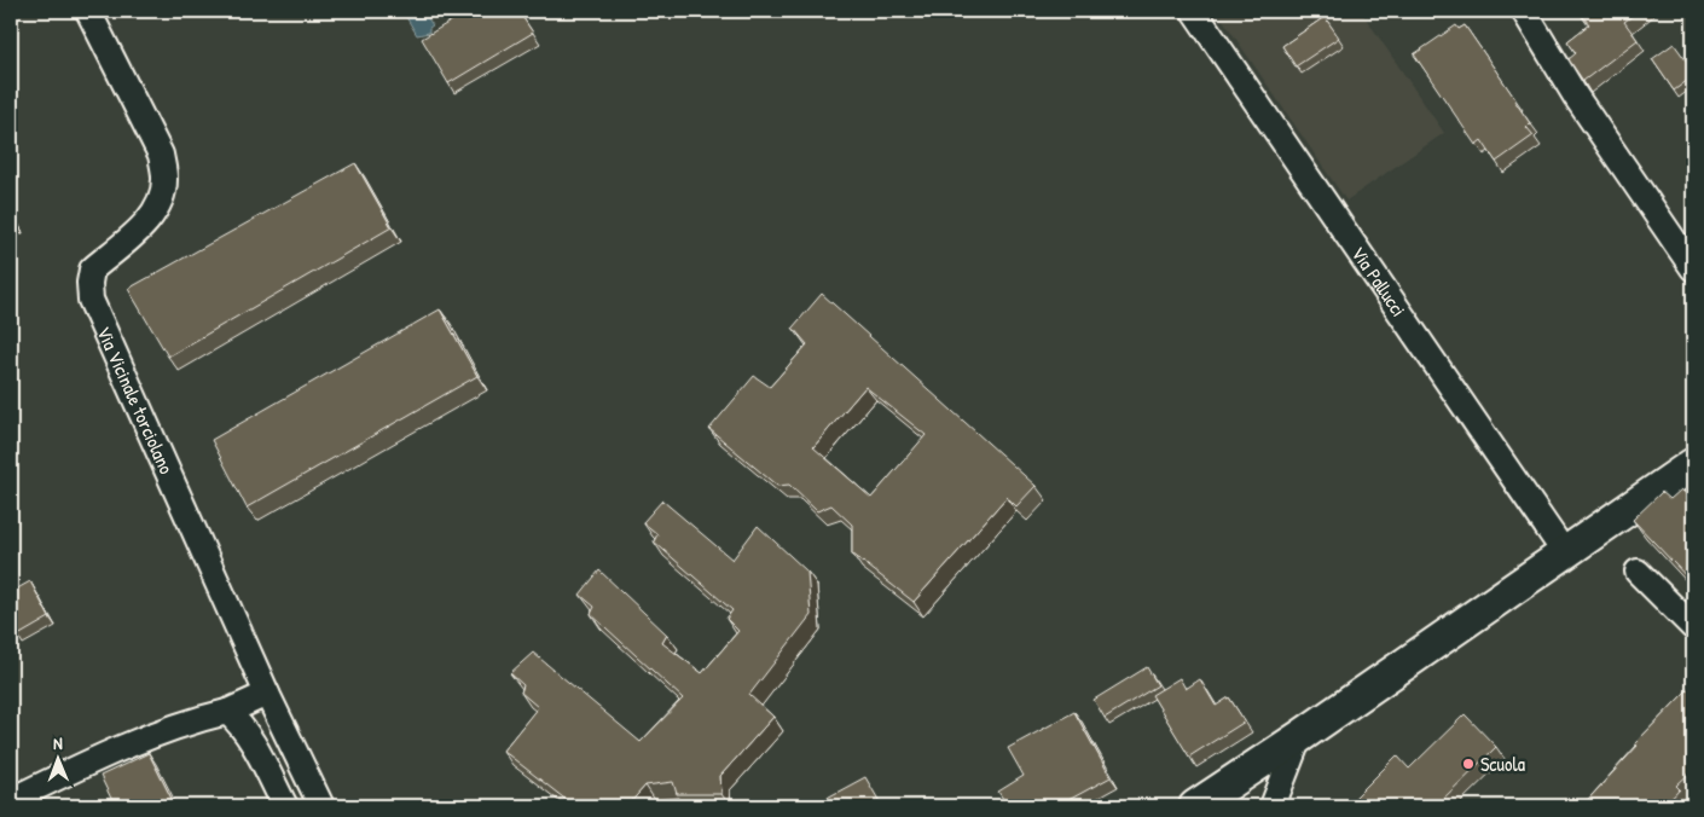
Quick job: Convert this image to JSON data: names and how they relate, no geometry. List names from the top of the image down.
{
  "streets": {
    "street": ["Via Pallucci", "Via Vicinale torciolano"]
  },
  "places": ["Scuola"],
  "north": "top"
}
